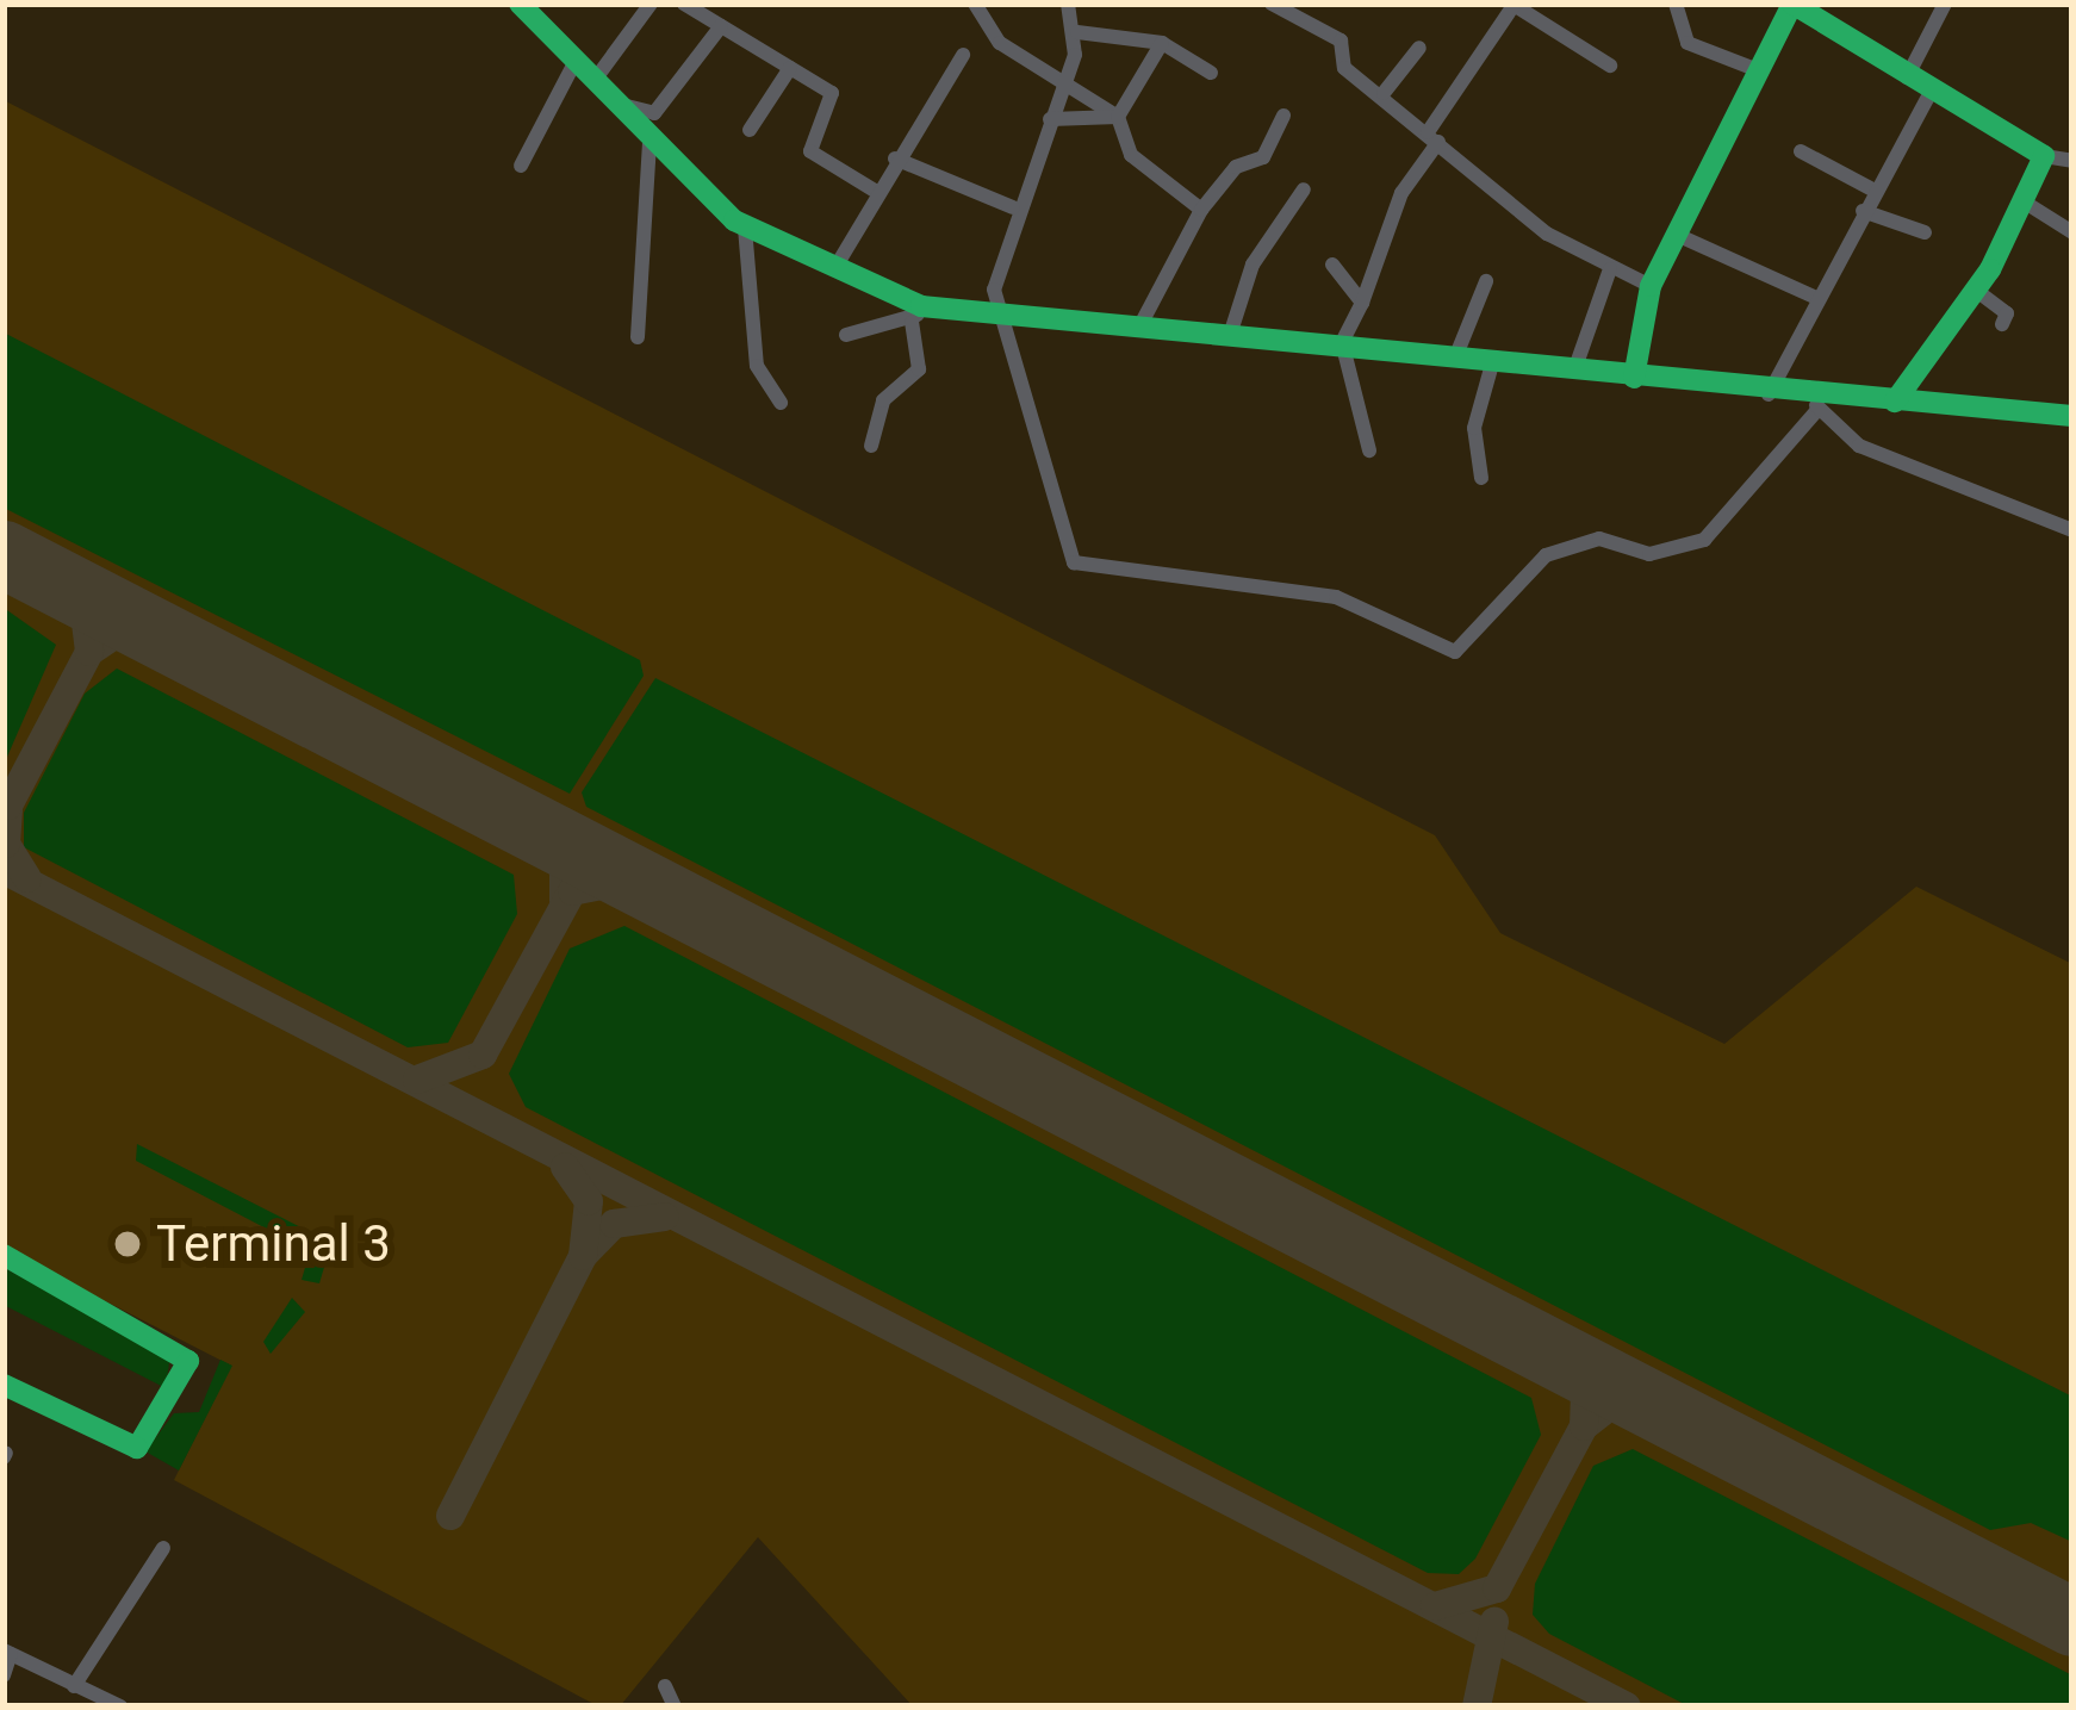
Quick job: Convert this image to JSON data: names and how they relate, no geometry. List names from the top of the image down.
{
  "places": ["Terminal 3"]
}
